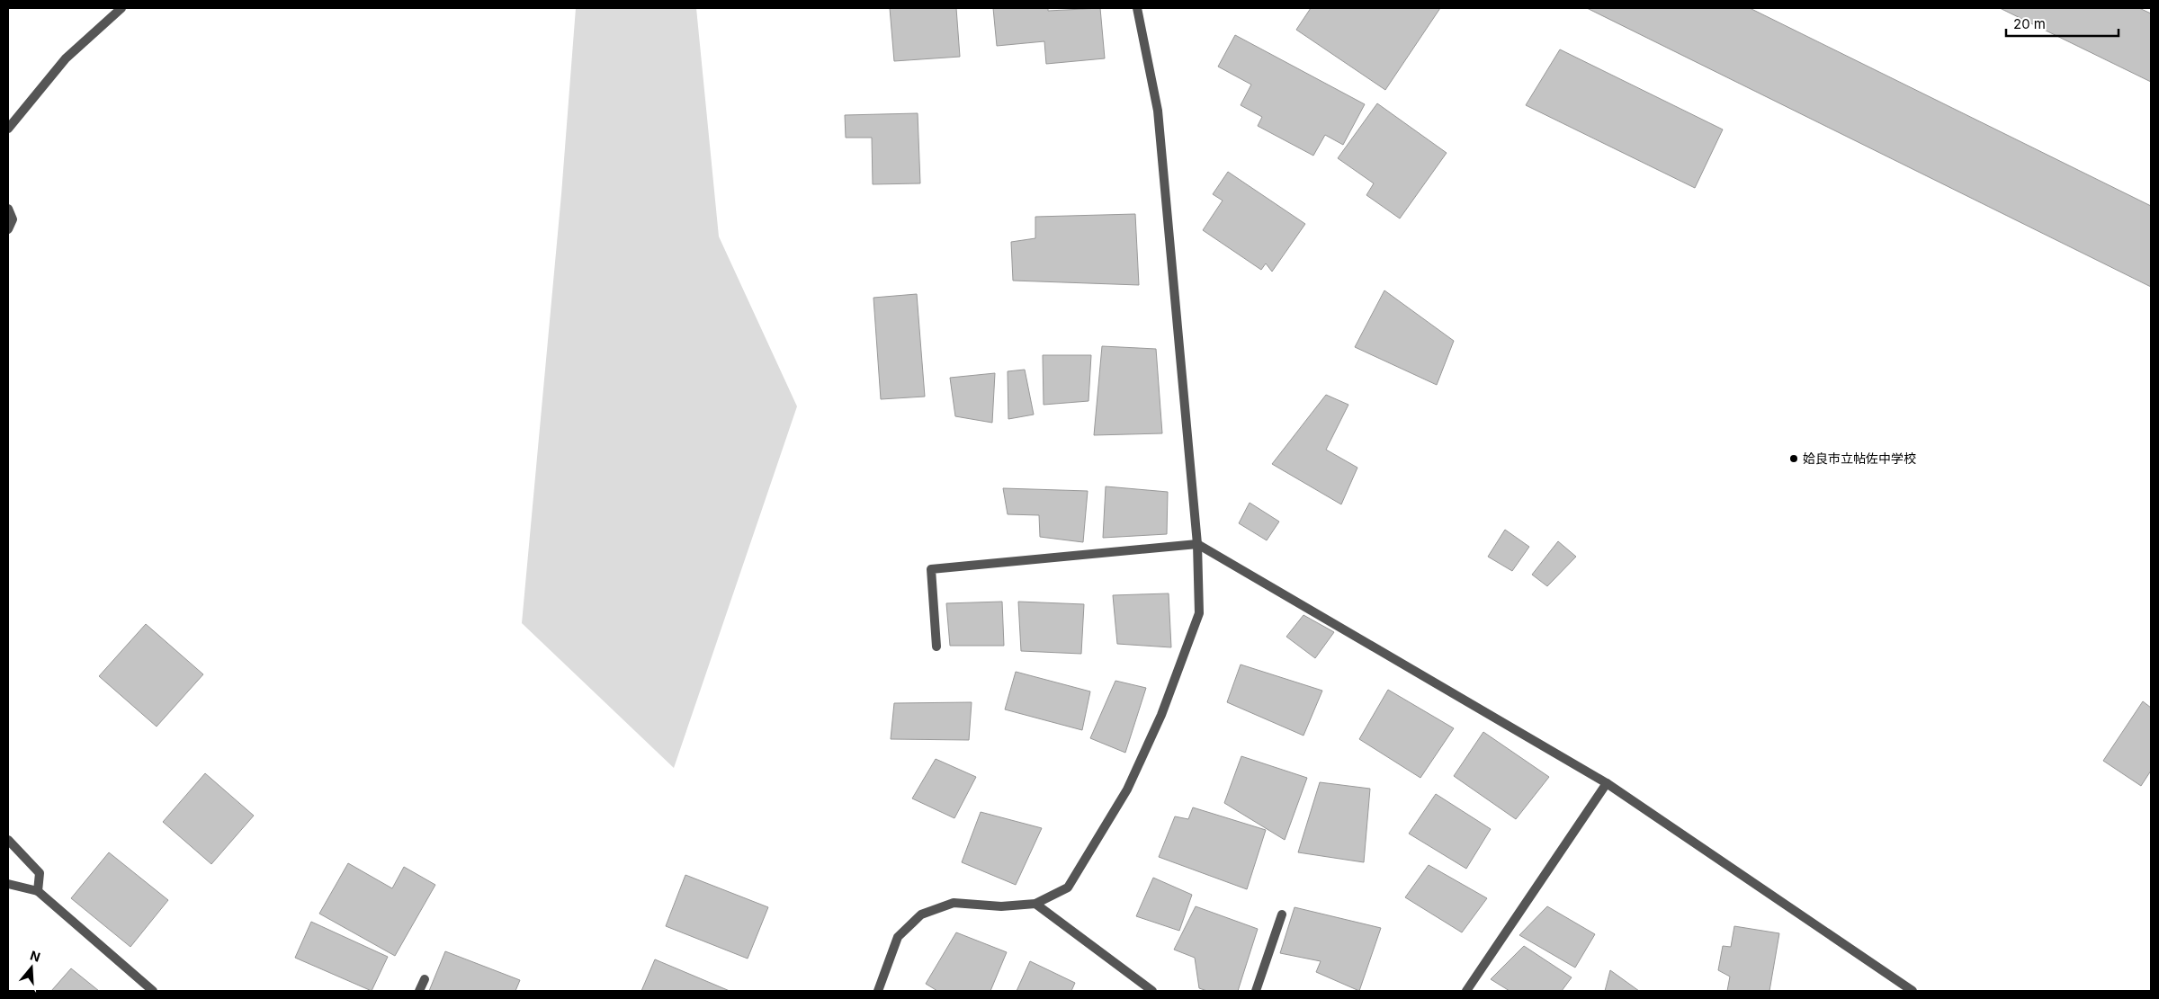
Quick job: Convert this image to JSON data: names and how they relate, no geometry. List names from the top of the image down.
{
  "places": ["姶良市立帖佐中学校"],
  "scale_bar": "20 m",
  "north": "top"
}
